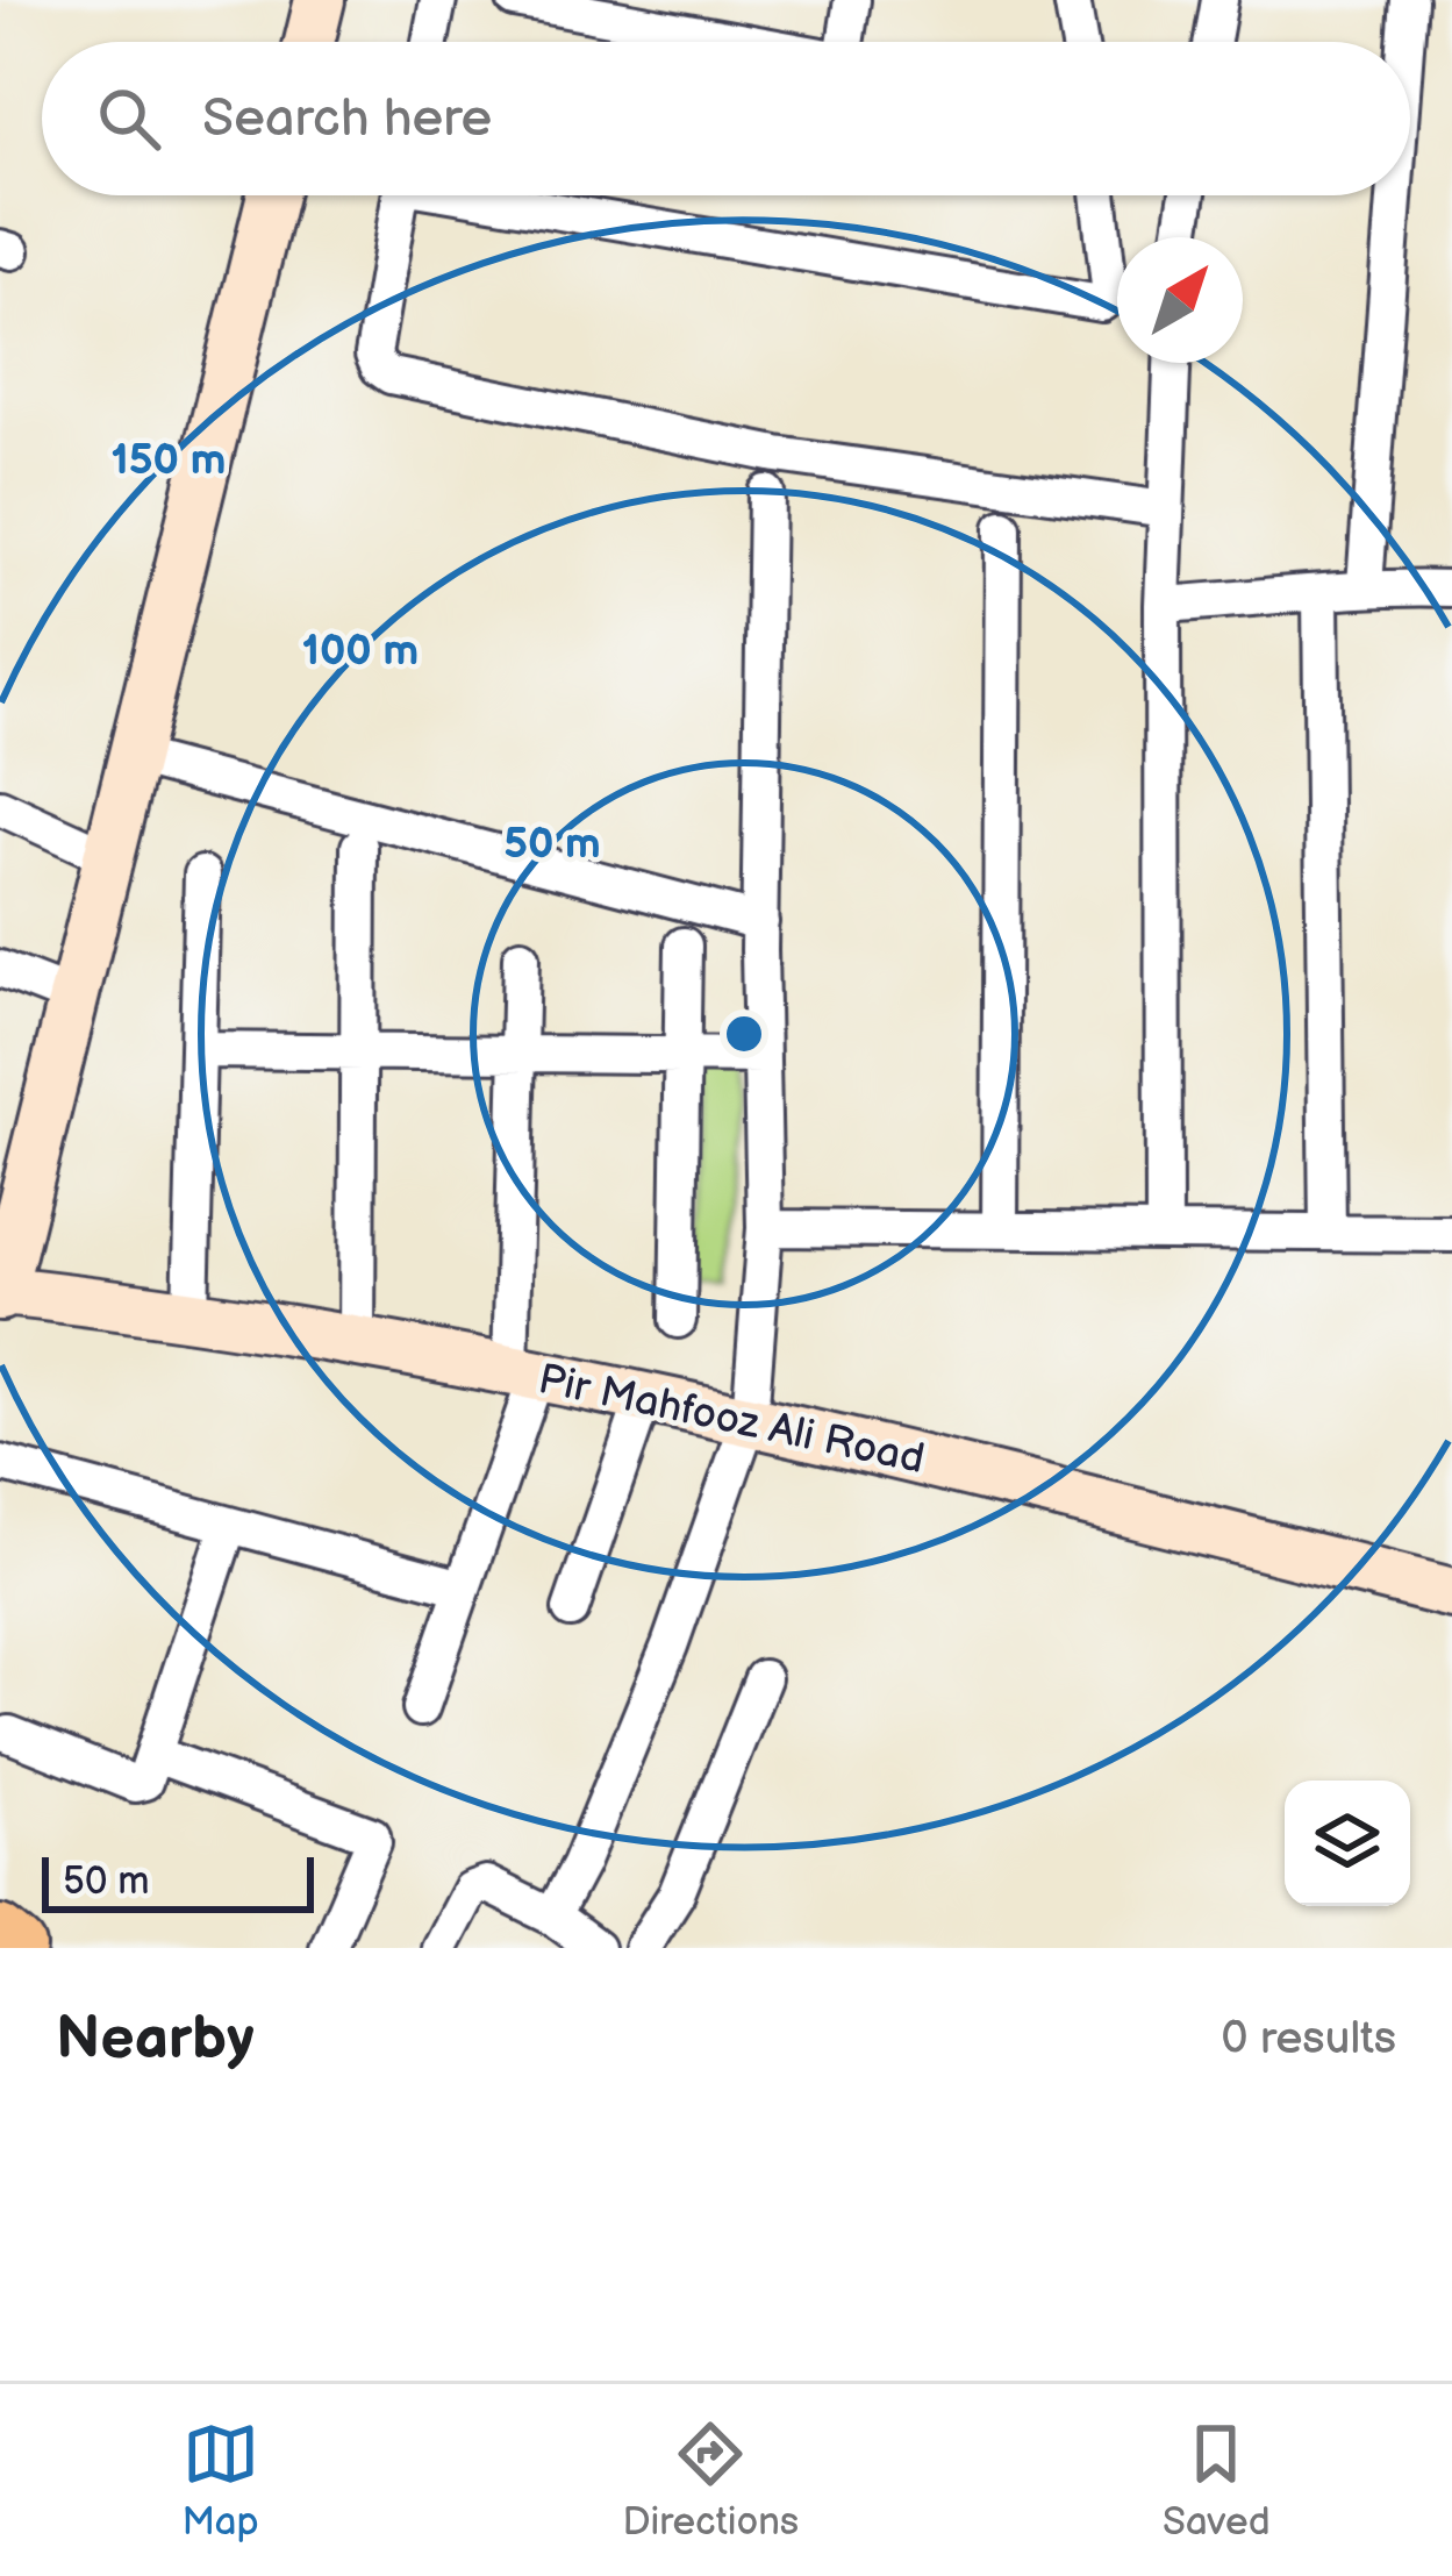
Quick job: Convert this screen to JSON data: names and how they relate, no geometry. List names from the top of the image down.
{
  "streets": {
    "street": ["Pir Mahfooz Ali Road"]
  },
  "scale_bar": "50 m",
  "north": "top right",
  "page": {
    "search": "Search here",
    "scale": "50 m",
    "heading": ["Nearby", "0 results"],
    "nav": ["Map", "Directions", "Saved"]
  },
  "rings": ["150 m", "100 m", "50 m"]
}
